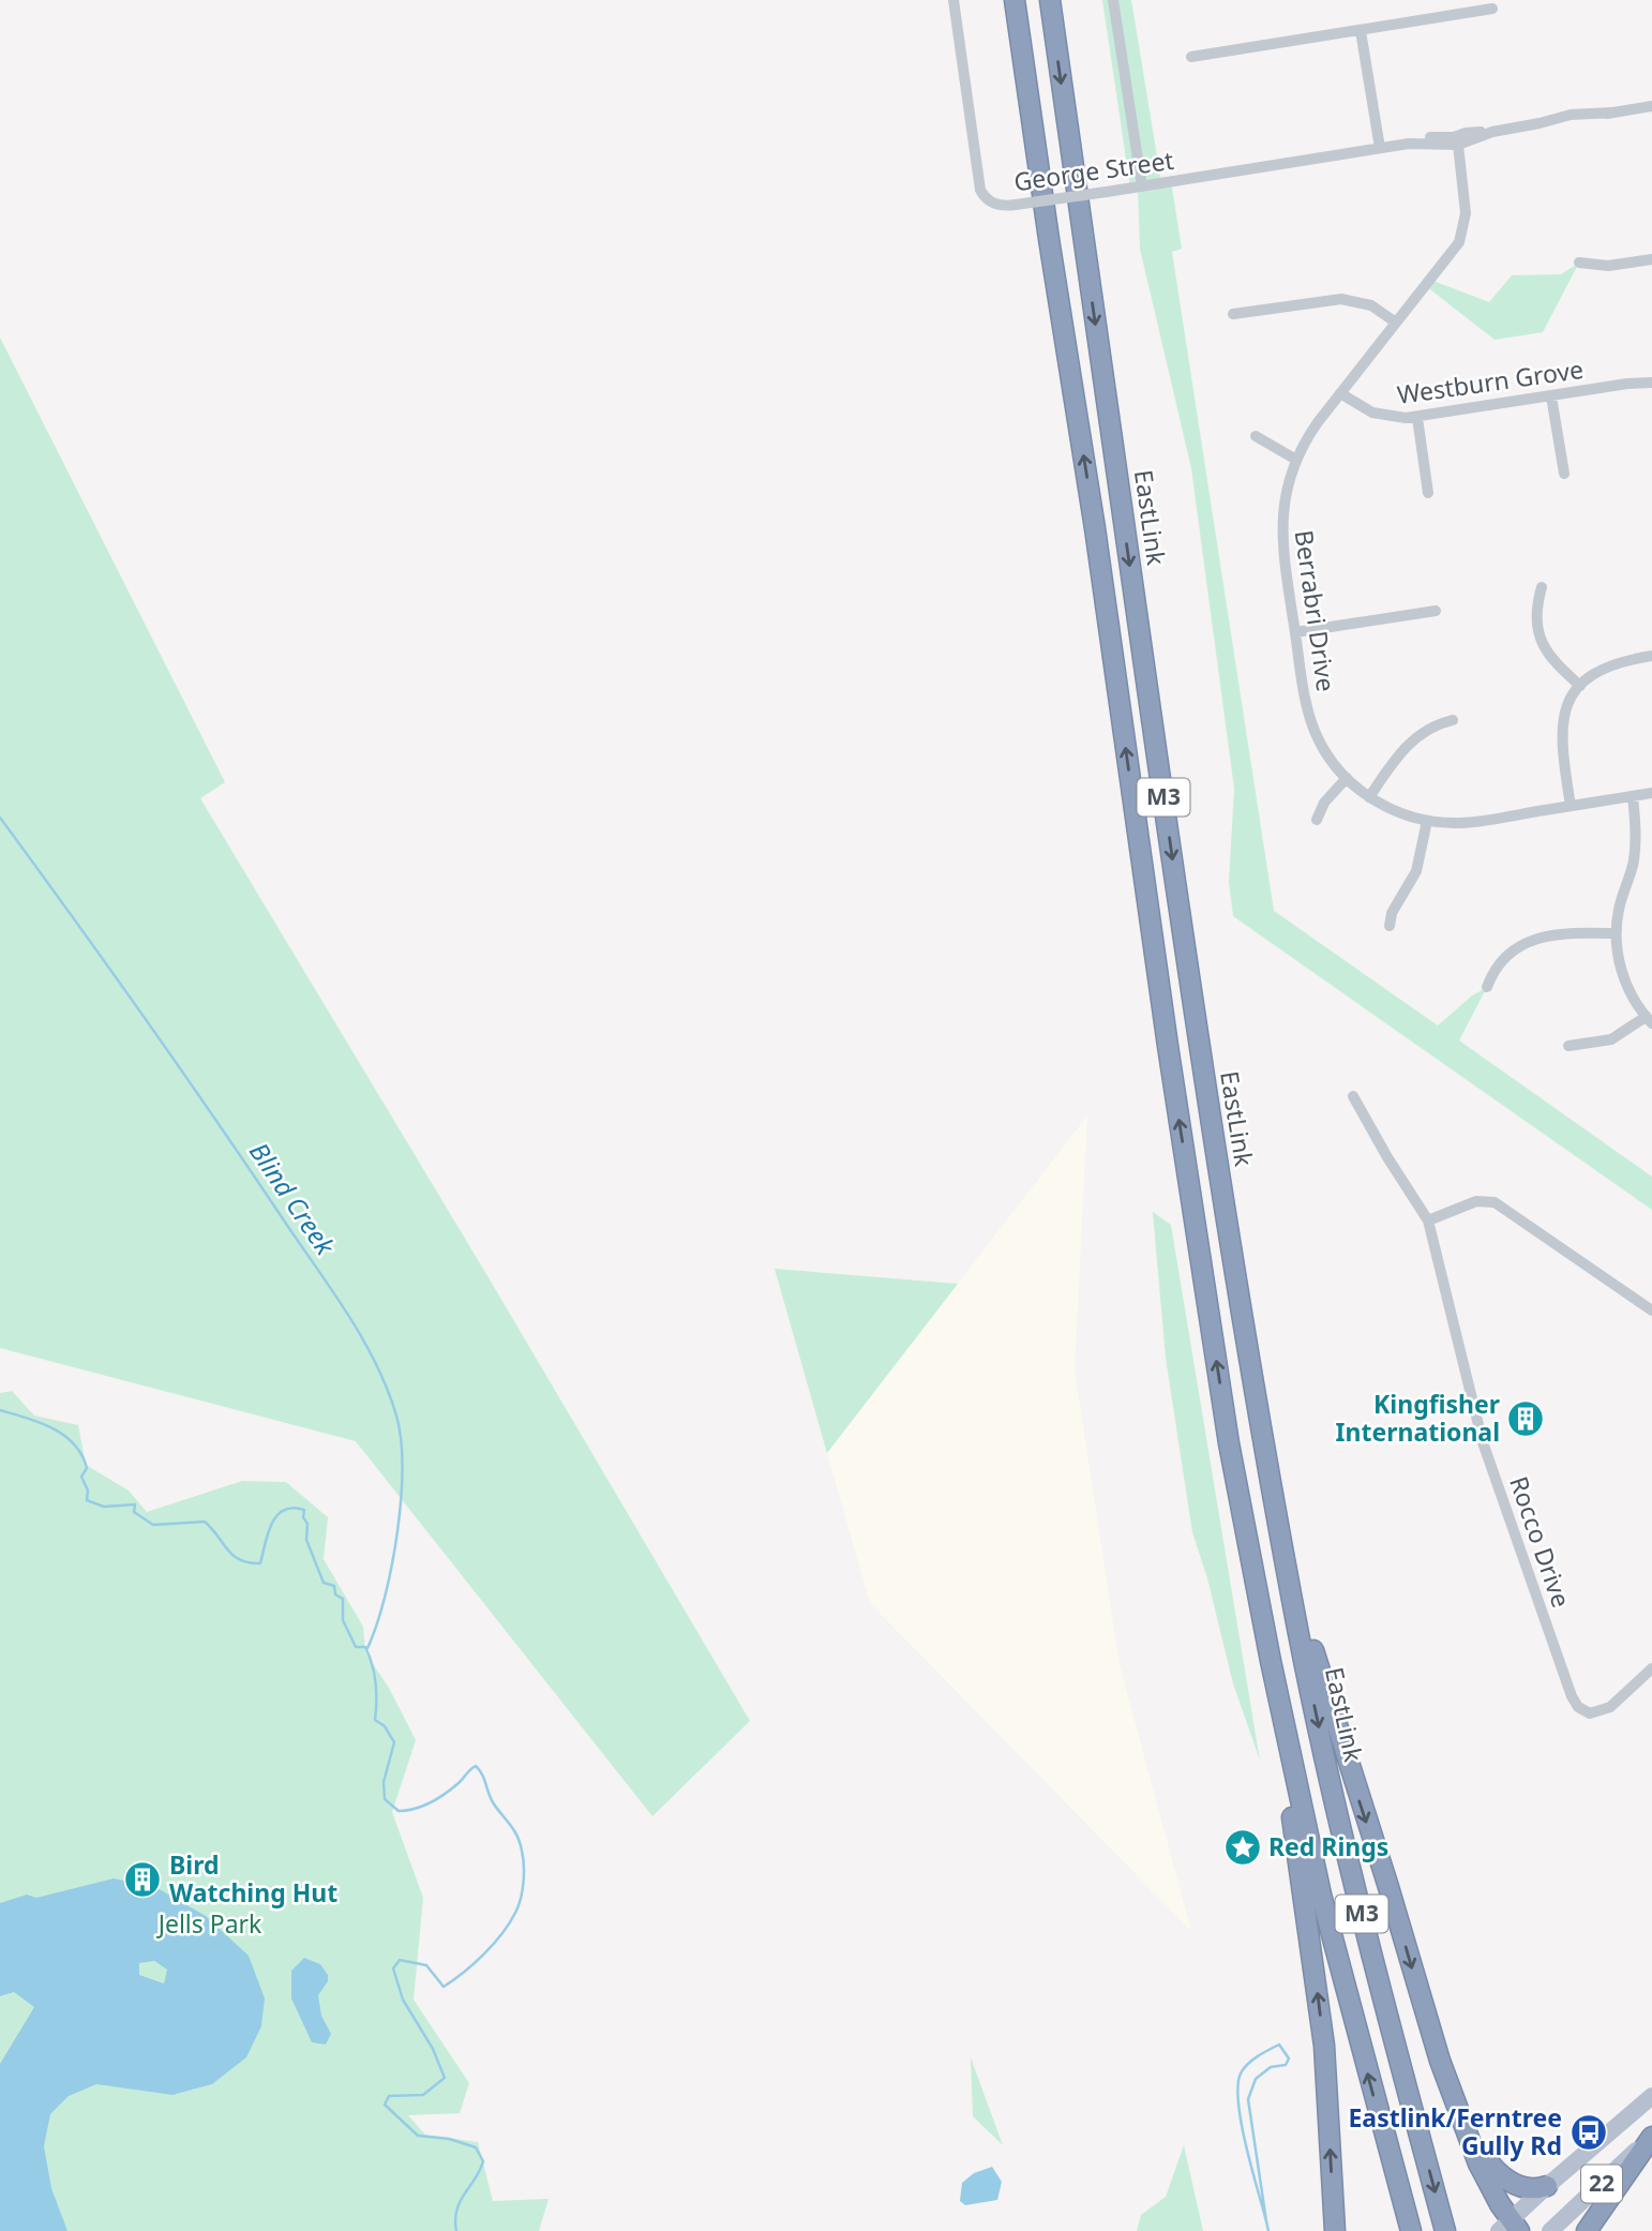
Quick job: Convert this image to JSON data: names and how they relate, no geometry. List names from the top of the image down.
{
  "streets": {
    "highway": ["EastLink", "M3"],
    "main road": ["22"],
    "street": [
      "George Street",
      "Westburn Grove",
      "Berrabri Drive",
      "Rocco Drive"
    ]
  },
  "crossings": [
    ["George Street", "Berrabri Drive"],
    ["Westburn Grove", "Berrabri Drive"]
  ],
  "water": ["Blind Creek"],
  "parks": ["Jells Park"],
  "places": {
    "building": ["Kingfisher International", "Bird Watching Hut"],
    "place": ["Red Rings"],
    "bus stop": ["Eastlink/Ferntree Gully Rd"]
  }
}
